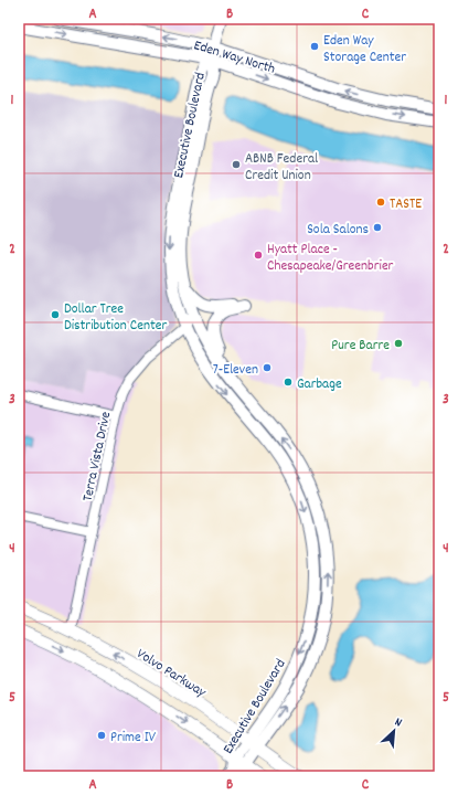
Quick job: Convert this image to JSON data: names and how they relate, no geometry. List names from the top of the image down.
{
  "streets": {
    "main road": ["Volvo Parkway"],
    "street": ["Eden Way North", "Executive Boulevard", "Terra Vista Drive"]
  },
  "crossings": [
    ["Eden Way North", "Executive Boulevard"],
    ["Executive Boulevard", "Terra Vista Drive"],
    ["Executive Boulevard", "Volvo Parkway"],
    ["Terra Vista Drive", "Volvo Parkway"]
  ],
  "places": [
    "Eden Way Storage Center",
    "ABNB Federal Credit Union",
    "TASTE",
    "Sola Salons",
    "Hyatt Place - Chesapeake/Greenbrier",
    "Dollar Tree Distribution Center",
    "Pure Barre",
    "7-Eleven",
    "Garbage",
    "Prime IV"
  ],
  "north": "top right",
  "grid": {
    "columns": ["A", "B", "C"],
    "rows": [
      "1",
      "2",
      "3",
      "4",
      "5"
    ]
  }
}
